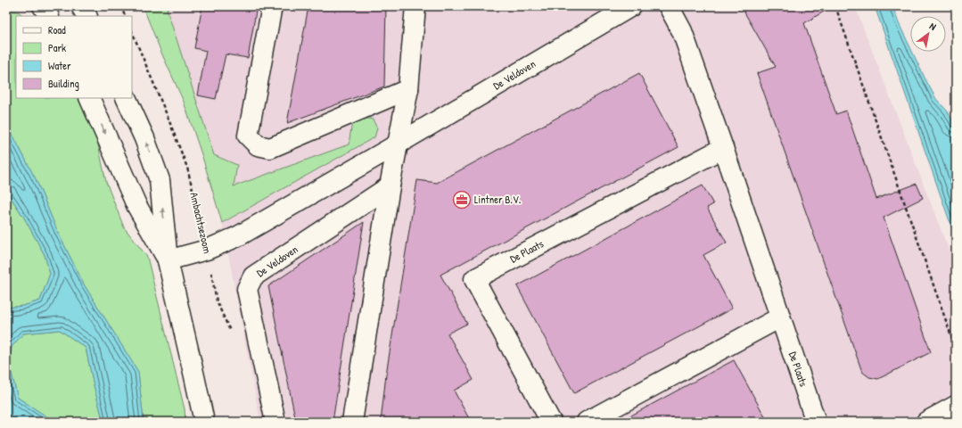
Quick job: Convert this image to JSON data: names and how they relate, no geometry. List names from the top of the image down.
{
  "streets": {
    "street": ["De Veldoven", "De Plaats"],
    "path": ["Ambachtsezoom"]
  },
  "crossings": [
    ["De Veldoven", "Ambachtsezoom"]
  ],
  "places": {
    "office": ["Lintner B.V."]
  },
  "legend": [
    "Road",
    "Park",
    "Water",
    "Building"
  ],
  "north": "top right"
}
